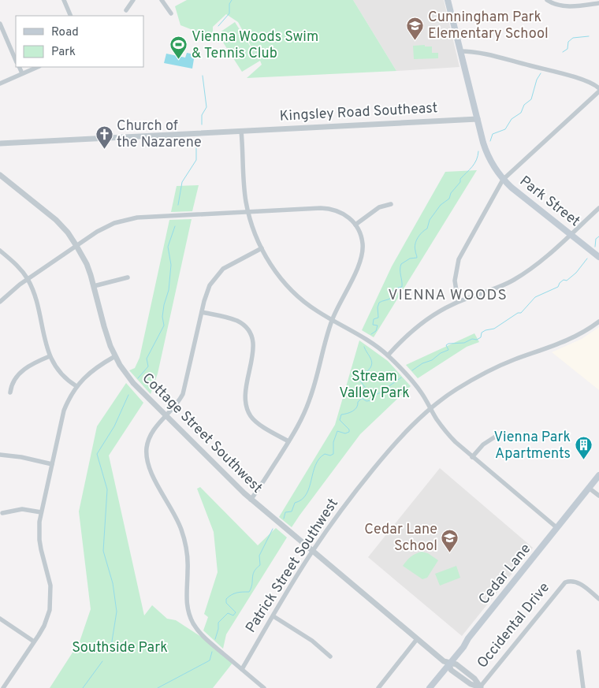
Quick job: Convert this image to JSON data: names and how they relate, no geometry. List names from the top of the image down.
{
  "streets": {
    "main road": ["Park Street", "Cedar Lane"],
    "street": [
      "Kingsley Road Southeast",
      "Cottage Street Southwest",
      "Patrick Street Southwest",
      "Occidental Drive"
    ]
  },
  "crossings": [
    ["Kingsley Road Southeast", "Park Street"],
    ["Cottage Street Southwest", "Patrick Street Southwest"],
    ["Cottage Street Southwest", "Cedar Lane"],
    ["Cottage Street Southwest", "Occidental Drive"]
  ],
  "districts": ["VIENNA WOODS"],
  "parks": ["Stream Valley Park", "Southside Park"],
  "places": {
    "school or university": ["Cunningham Park Elementary School", "Cedar Lane School"],
    "sports": ["Vienna Woods Swim & Tennis Club"],
    "church": ["Church of the Nazarene"],
    "building": ["Vienna Park Apartments"]
  },
  "legend": ["Road", "Park"]
}
